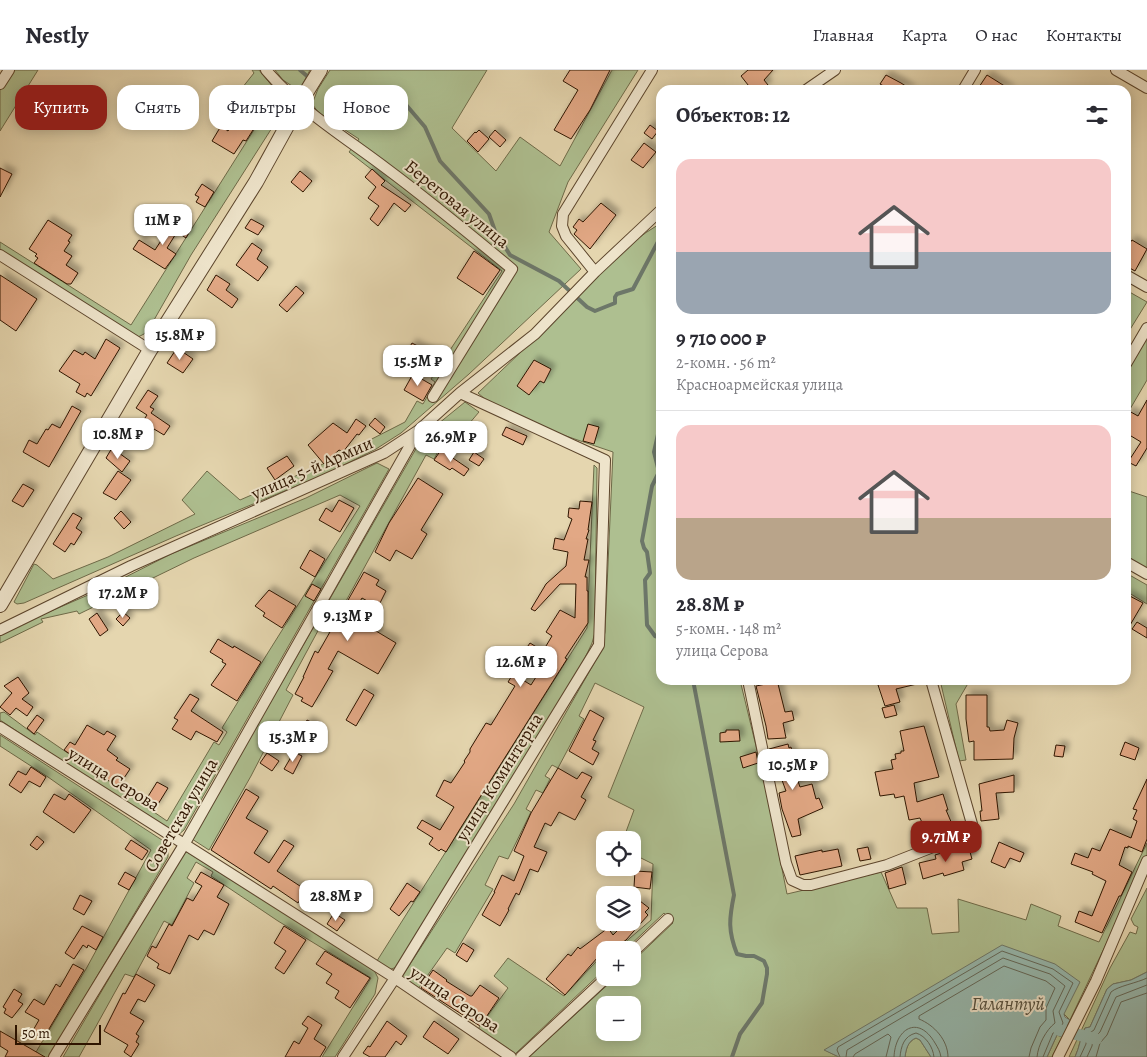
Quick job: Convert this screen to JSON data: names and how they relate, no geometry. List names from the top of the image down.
{
  "streets": {
    "street": [
      "Береговая улица",
      "улица 5-й Армии",
      "улица Коминтерна",
      "улица Серова",
      "Советская улица"
    ]
  },
  "crossings": [
    ["улица 5-й Армии", "улица Коминтерна"],
    ["улица 5-й Армии", "Советская улица"],
    ["улица Коминтерна", "улица Серова"],
    ["улица Серова", "Советская улица"]
  ],
  "water": ["Галантуй"],
  "scale_bar": "50 m",
  "page": {
    "header": "Nestly",
    "nav": [
      "Главная",
      "Карта",
      "О нас",
      "Контакты"
    ],
    "chip": [
      "Купить",
      "Снять",
      "Фильтры",
      "Новое"
    ],
    "heading": "Объектов: 12",
    "list": [
      {
        "name": "9 710 000 ₽",
        "note": "2-комн. · 56 m² · Красноармейская улица"
      },
      {
        "name": "28.8M ₽",
        "note": "5-комн. · 148 m² · улица Серова"
      }
    ],
    "price": [
      "11M ₽",
      "15.8M ₽",
      "15.5M ₽",
      "10.8M ₽",
      "26.9M ₽",
      "17.2M ₽",
      "9.13M ₽",
      "12.6M ₽",
      "15.3M ₽",
      "10.5M ₽",
      "9.71M ₽",
      "28.8M ₽"
    ],
    "map_buttons": ["+", "−"],
    "scale": "50 m"
  }
}
